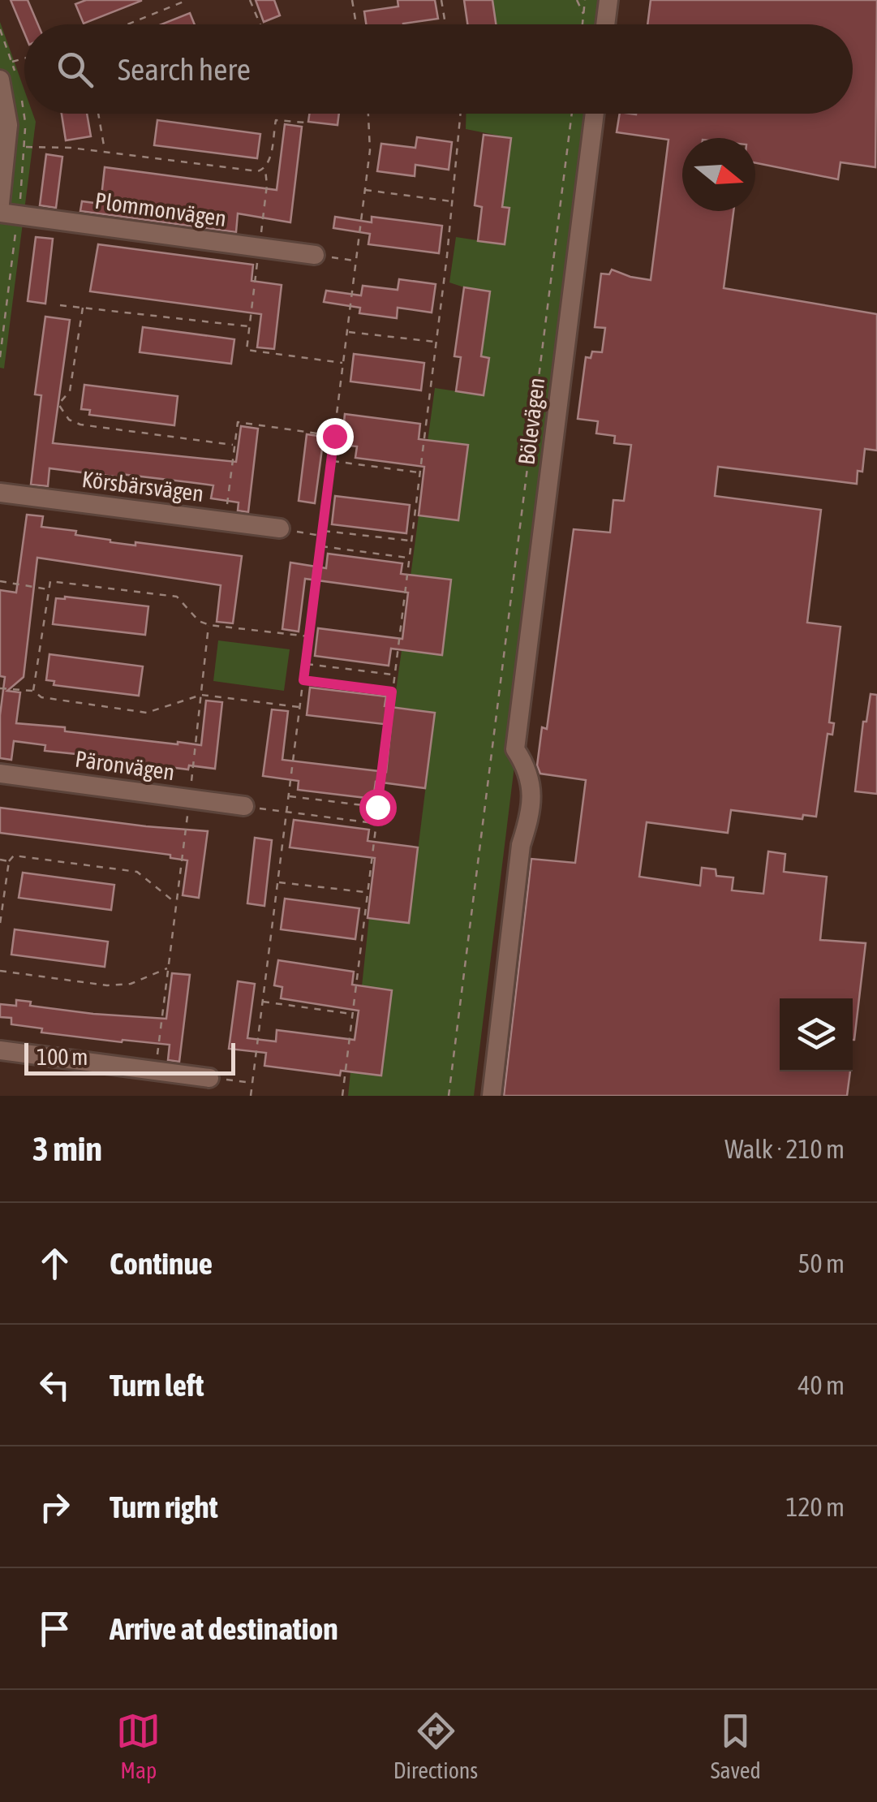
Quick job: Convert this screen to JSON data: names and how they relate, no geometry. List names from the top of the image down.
{
  "streets": {
    "street": [
      "Plommonvägen",
      "Bölevägen",
      "Körsbärsvägen",
      "Päronvägen"
    ]
  },
  "scale_bar": "100 m",
  "north": "right",
  "page": {
    "search": "Search here",
    "scale": "100 m",
    "heading": ["3 min", "Walk · 210 m"],
    "list": [
      ["Continue", "50 m"],
      ["Turn left", "40 m"],
      ["Turn right", "120 m"],
      "Arrive at destination"
    ],
    "nav": ["Map", "Directions", "Saved"]
  }
}
